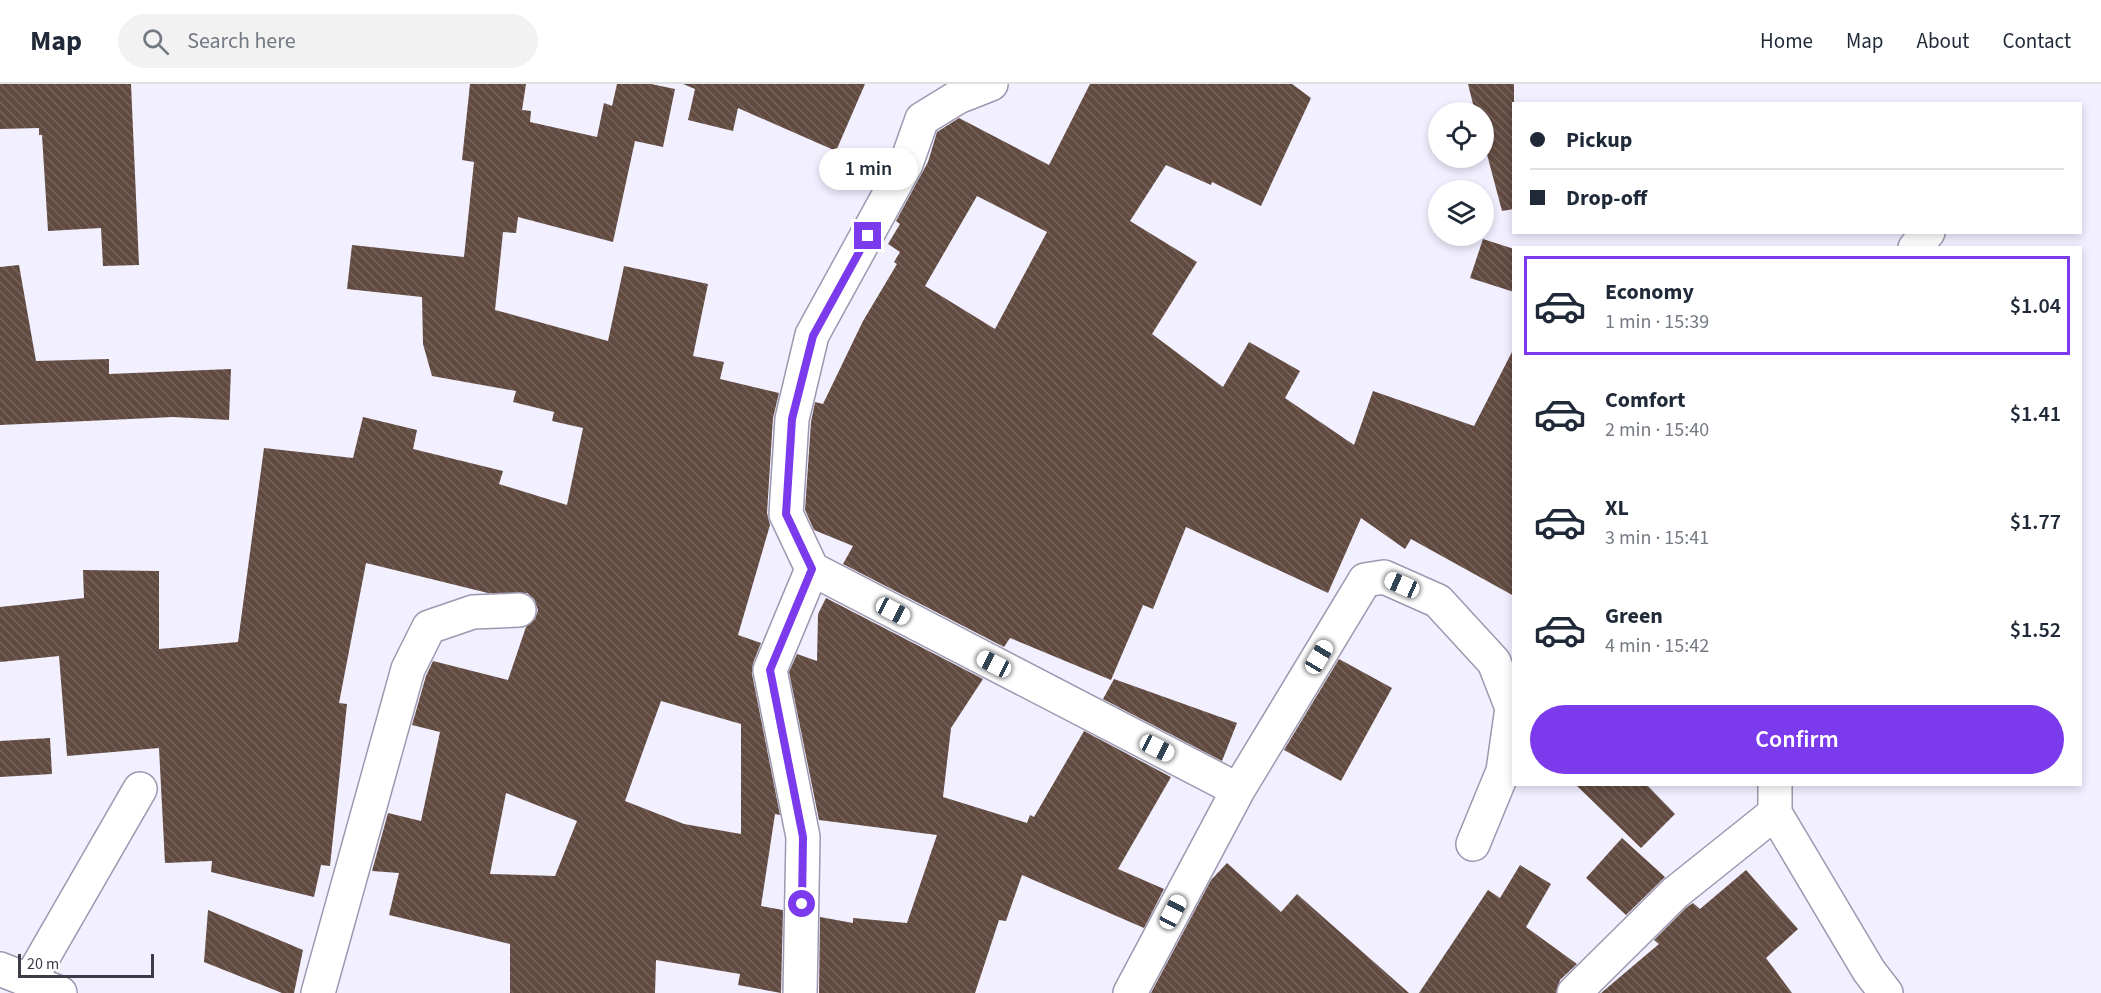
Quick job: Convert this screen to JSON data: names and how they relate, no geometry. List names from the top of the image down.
{
  "scale_bar": "20 m",
  "page": {
    "header": "Map",
    "search": "Search here",
    "nav": [
      "Home",
      "Map",
      "About",
      "Contact"
    ],
    "banner": ["Pickup", "Drop-off"],
    "bubble": "1 min",
    "list": [
      {
        "name": "Economy",
        "note": "1 min · 15:39",
        "value": "$1.04"
      },
      {
        "name": "Comfort",
        "note": "2 min · 15:40",
        "value": "$1.41"
      },
      {
        "name": "XL",
        "note": "3 min · 15:41",
        "value": "$1.77"
      },
      {
        "name": "Green",
        "note": "4 min · 15:42",
        "value": "$1.52"
      }
    ],
    "buttons": "Confirm",
    "scale": "20 m"
  }
}
